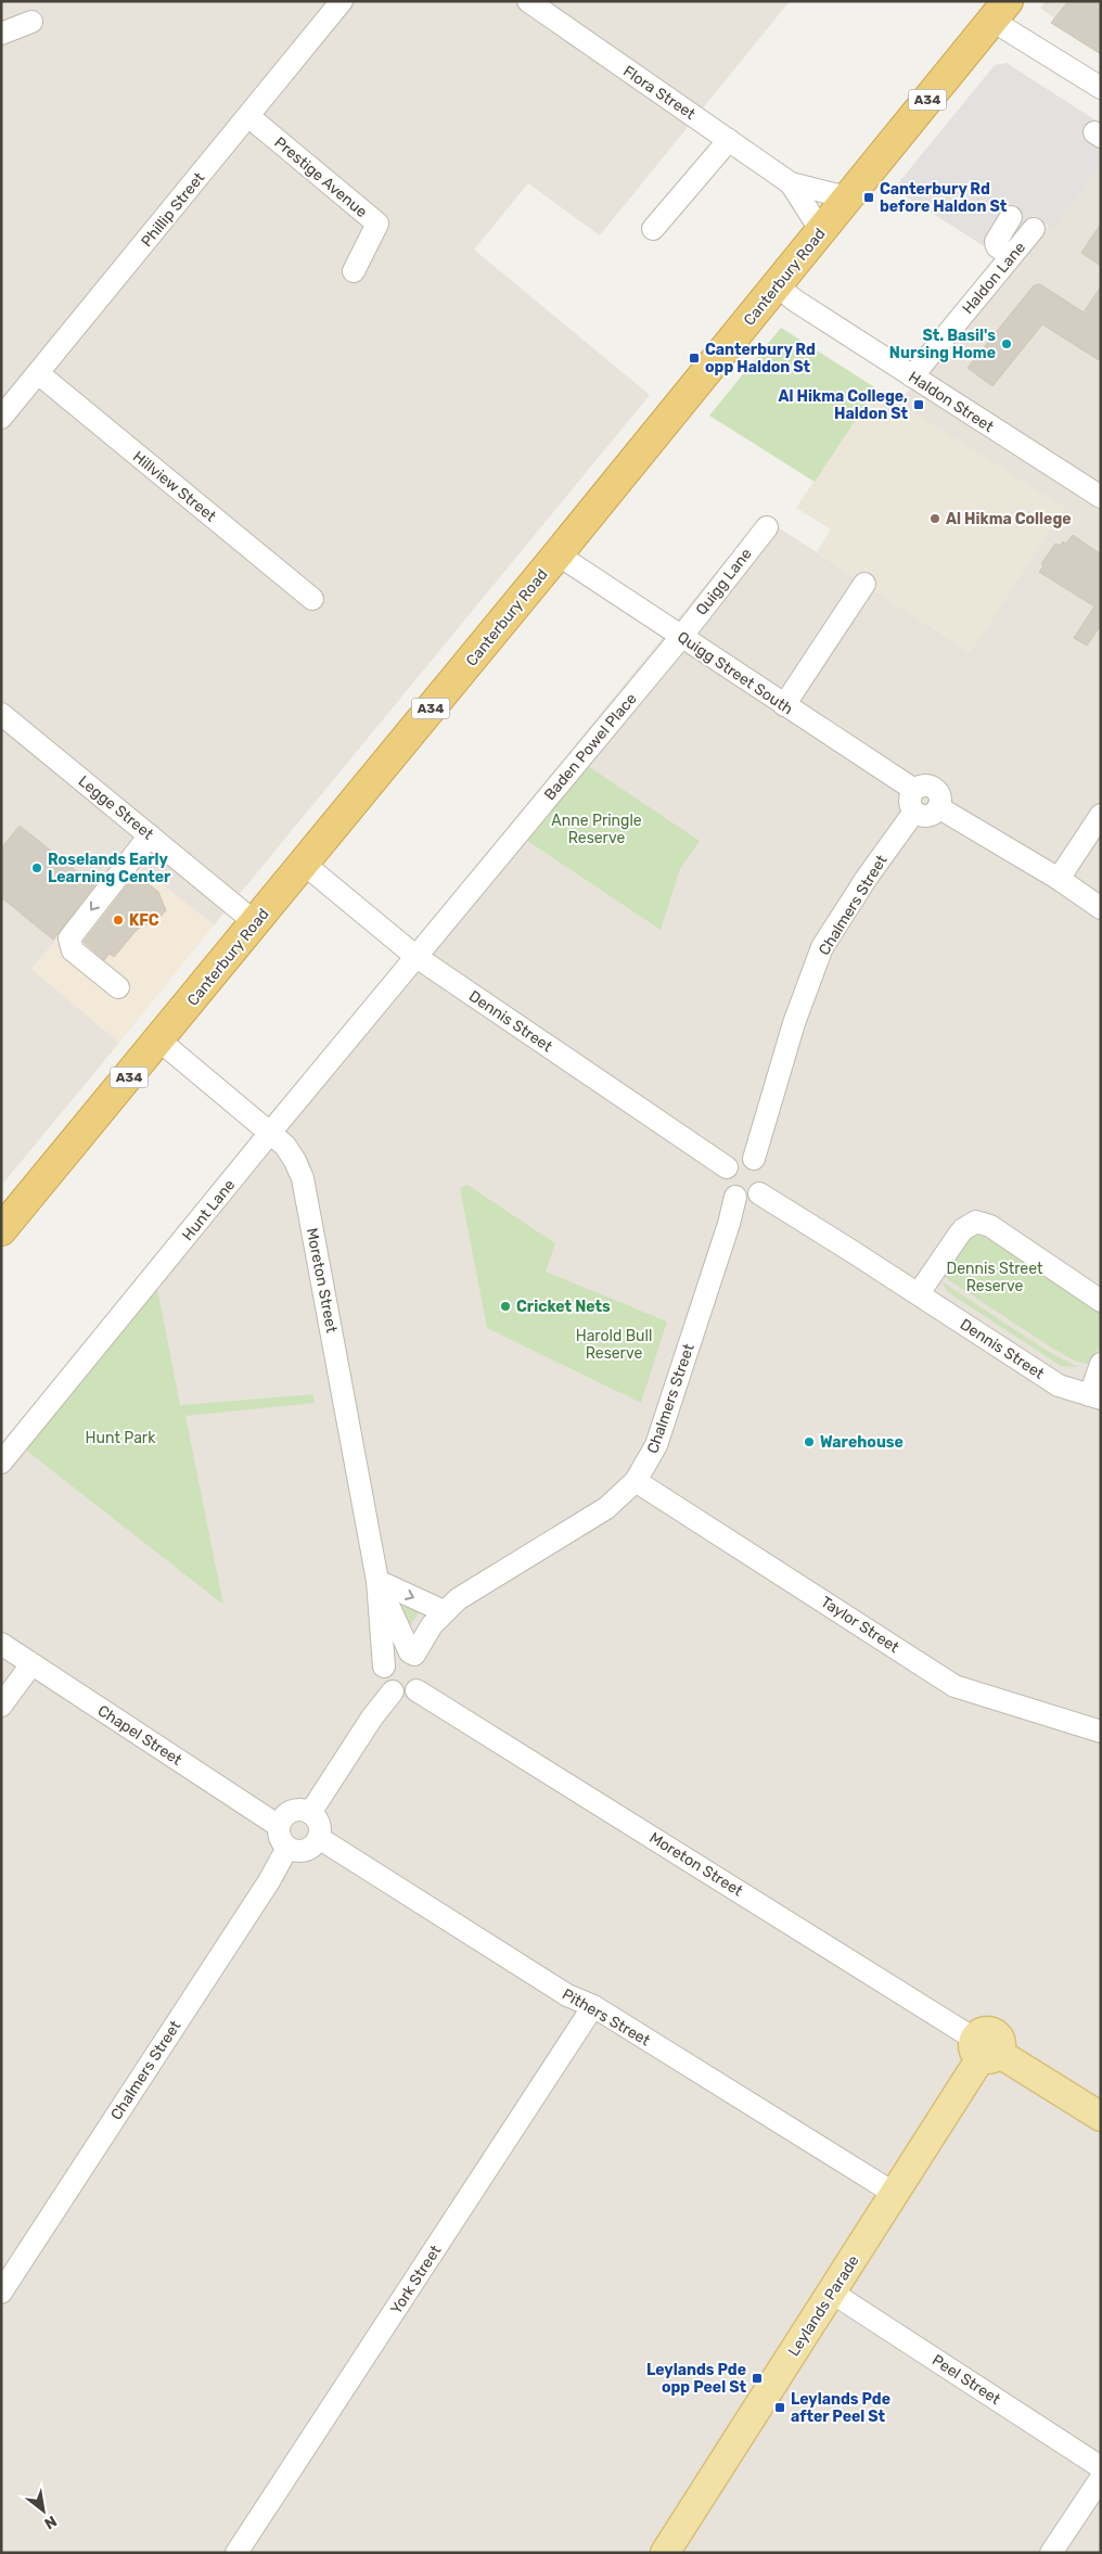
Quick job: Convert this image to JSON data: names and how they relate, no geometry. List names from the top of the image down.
{
  "streets": {
    "highway": ["A34", "Canterbury Road"],
    "main road": ["Moreton Street", "Leylands Parade"],
    "street": [
      "Flora Street",
      "Prestige Avenue",
      "Phillip Street",
      "Haldon Lane",
      "Haldon Street",
      "Hillview Street",
      "Quigg Lane",
      "Quigg Street South",
      "Baden Powel Place",
      "Legge Street",
      "Chalmers Street",
      "Dennis Street",
      "Hunt Lane",
      "Taylor Street",
      "Chapel Street",
      "Pithers Street",
      "York Street",
      "Peel Street"
    ]
  },
  "crossings": [
    ["Flora Street", "Canterbury Road"],
    ["Prestige Avenue", "Phillip Street"],
    ["Phillip Street", "Hillview Street"],
    ["Canterbury Road", "Haldon Street"],
    ["Canterbury Road", "Quigg Street South"],
    ["Canterbury Road", "Legge Street"],
    ["Canterbury Road", "Dennis Street"],
    ["Canterbury Road", "Moreton Street"],
    ["Haldon Lane", "Haldon Street"],
    ["Quigg Lane", "Quigg Street South"],
    ["Quigg Lane", "Baden Powel Place"],
    ["Quigg Street South", "Baden Powel Place"],
    ["Quigg Street South", "Chalmers Street"],
    ["Baden Powel Place", "Dennis Street"],
    ["Baden Powel Place", "Hunt Lane"],
    ["Chalmers Street", "Dennis Street"],
    ["Chalmers Street", "Moreton Street"],
    ["Chalmers Street", "Taylor Street"],
    ["Chalmers Street", "Chapel Street"],
    ["Chalmers Street", "Pithers Street"],
    ["Dennis Street", "Hunt Lane"],
    ["Hunt Lane", "Moreton Street"],
    ["Moreton Street", "Leylands Parade"],
    ["Chapel Street", "Pithers Street"],
    ["Pithers Street", "York Street"],
    ["Pithers Street", "Leylands Parade"],
    ["Leylands Parade", "Peel Street"]
  ],
  "parks": [
    "Anne Pringle Reserve",
    "Dennis Street Reserve",
    "Harold Bull Reserve",
    "Hunt Park"
  ],
  "places": {
    "transit": [
      "Canterbury Rd before Haldon St",
      "Canterbury Rd opp Haldon St",
      "Al Hikma College, Haldon St",
      "Leylands Pde opp Peel St",
      "Leylands Pde after Peel St"
    ],
    "other": [
      "St. Basil's Nursing Home",
      "Al Hikma College",
      "Roselands Early Learning Center",
      "KFC",
      "Cricket Nets",
      "Warehouse"
    ]
  },
  "north": "bottom right"
}
